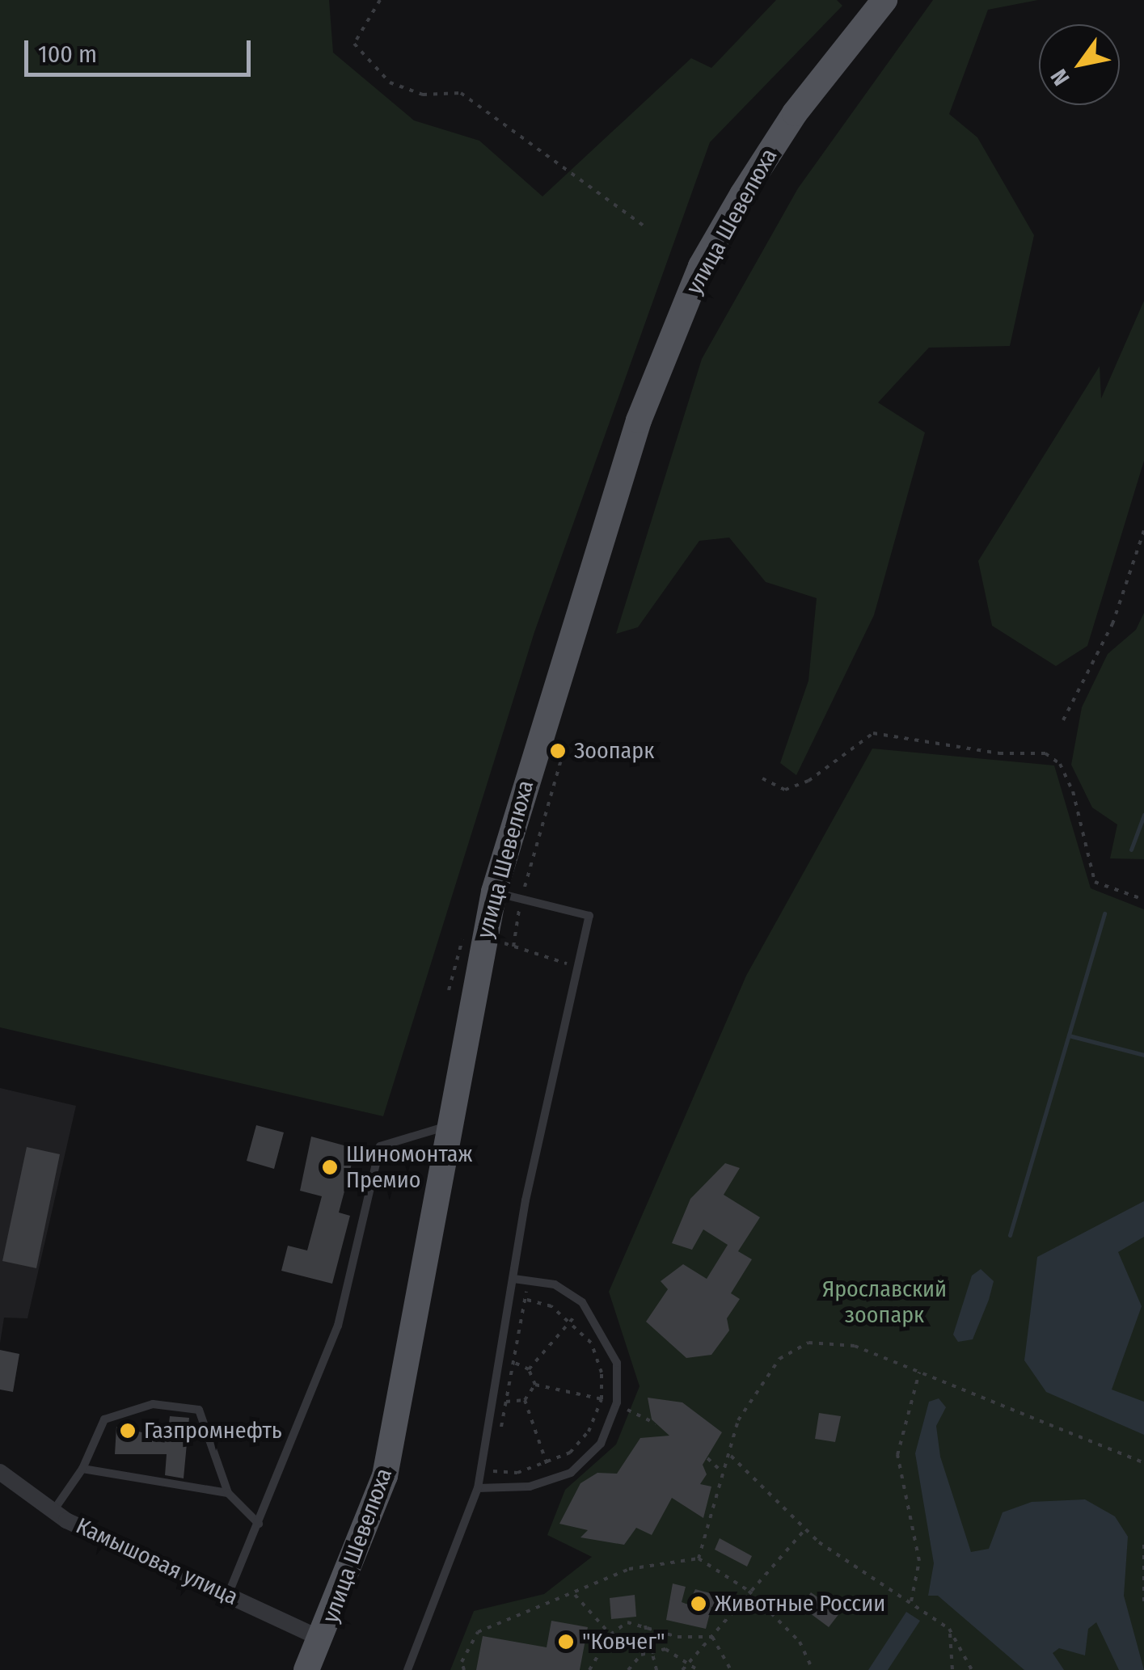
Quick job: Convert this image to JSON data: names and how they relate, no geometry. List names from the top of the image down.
{
  "streets": {
    "main road": ["улица Шевелюха"],
    "street": ["Камышовая улица"]
  },
  "crossings": [
    ["улица Шевелюха", "Камышовая улица"]
  ],
  "parks": ["Ярославский зоопарк"],
  "places": [
    "Зоопарк",
    "Шиномонтаж Премио",
    "Газпромнефть",
    "Животные России",
    "\"Ковчег\""
  ],
  "scale_bar": "100 m",
  "north": "bottom left"
}
